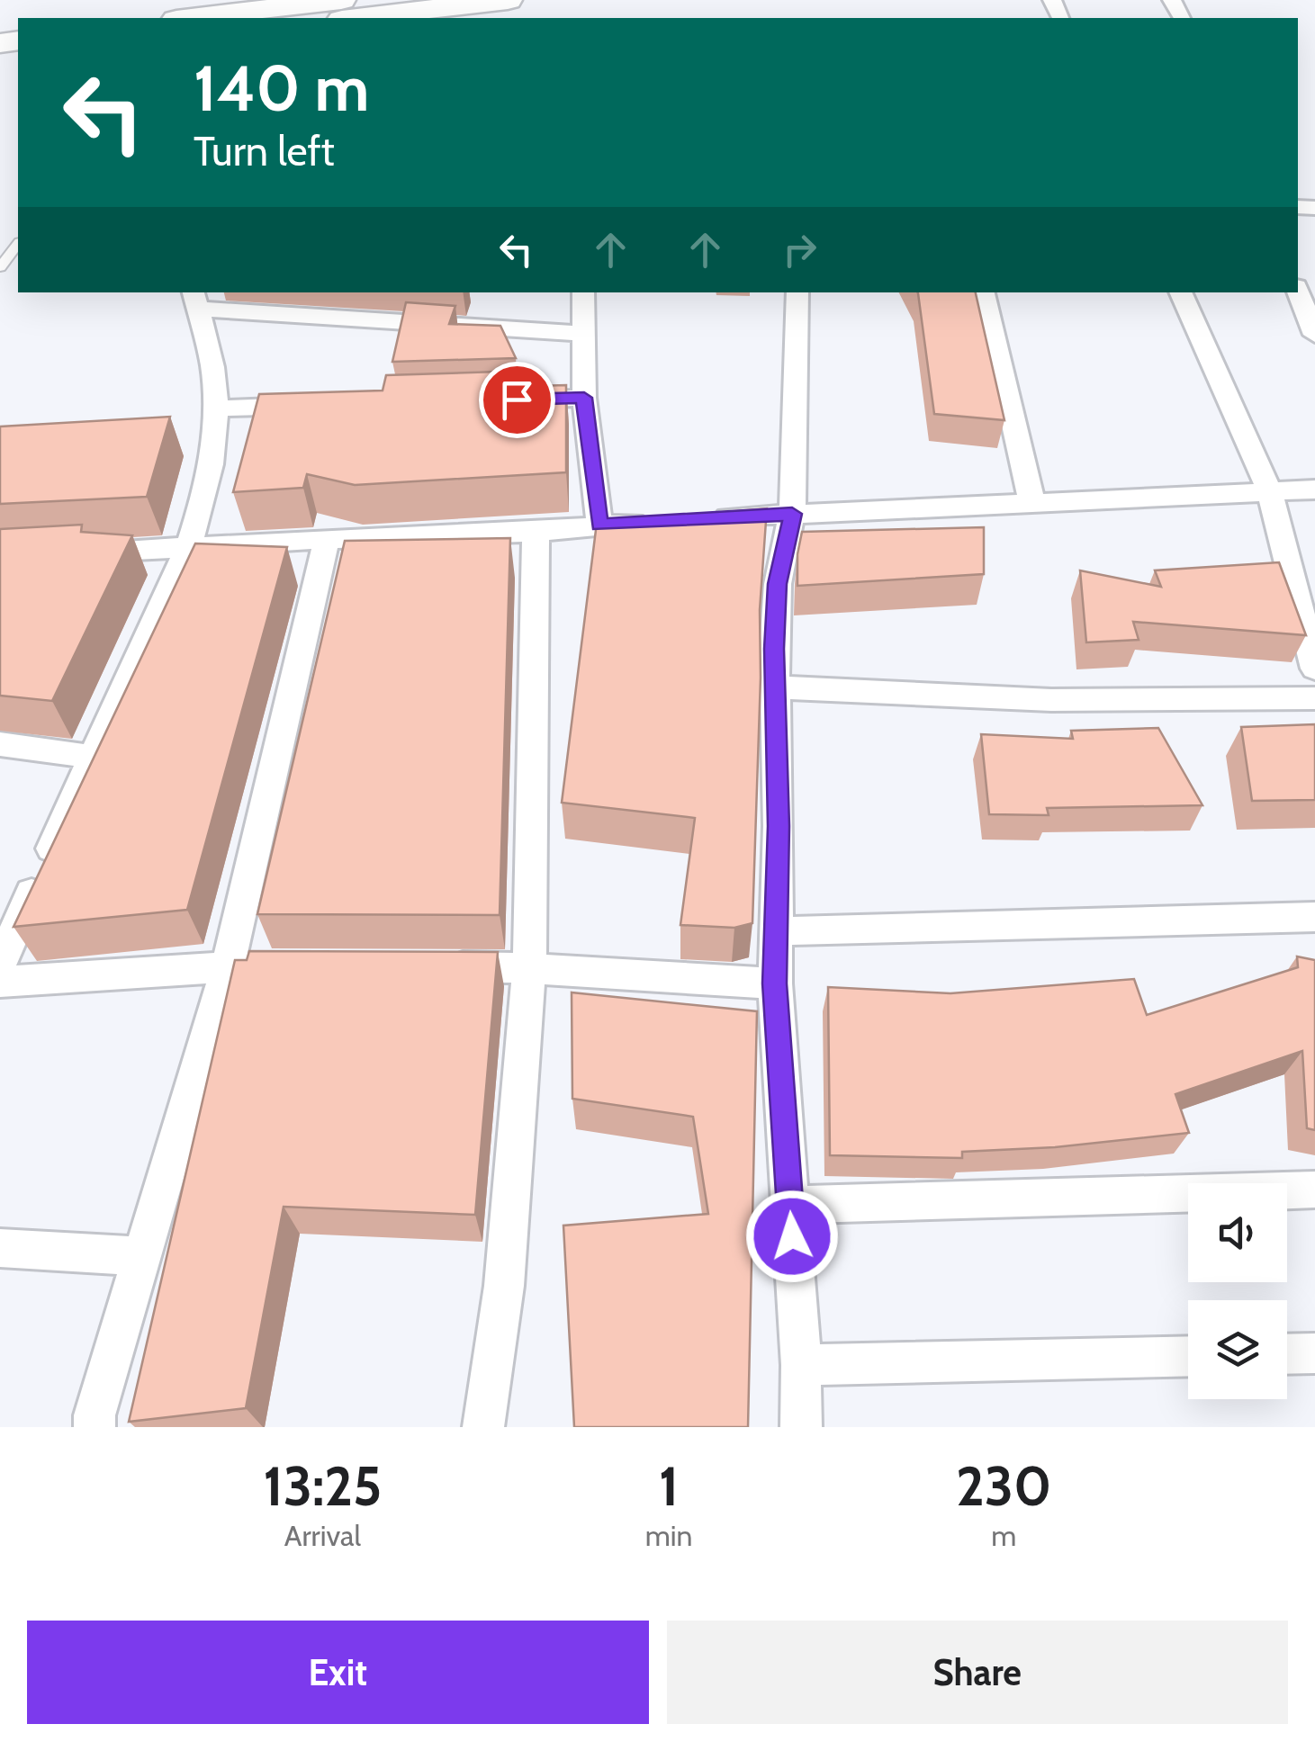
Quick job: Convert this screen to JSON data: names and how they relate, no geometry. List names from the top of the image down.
{
  "page": {
    "turn": ["140 m", "Turn left"],
    "eta": [
      "13:25",
      "Arrival",
      "1",
      "min",
      "230",
      "m"
    ],
    "buttons": ["Exit", "Share"]
  }
}
